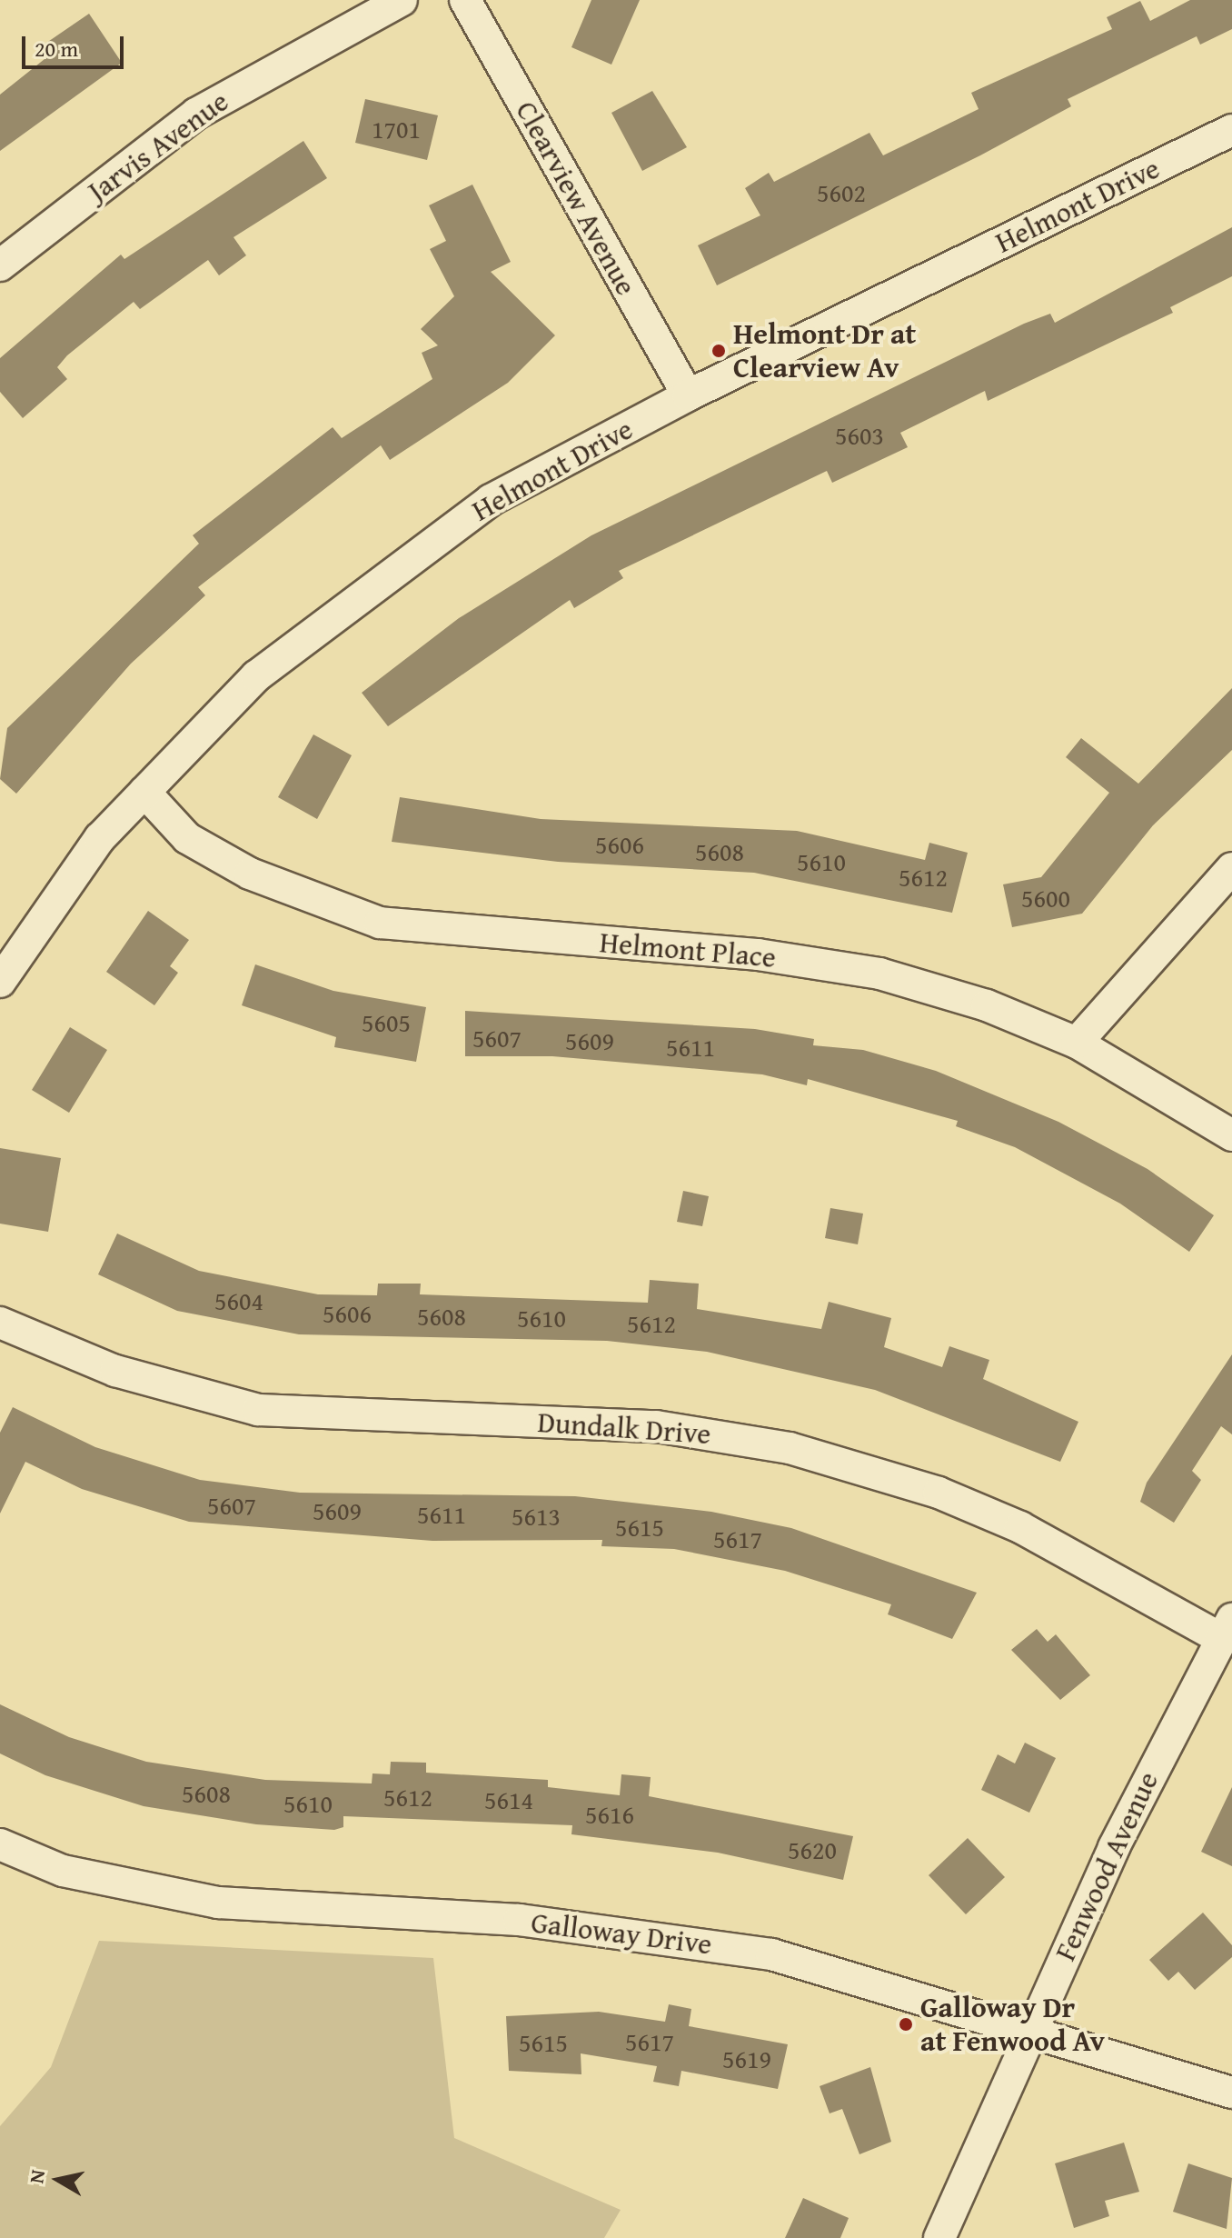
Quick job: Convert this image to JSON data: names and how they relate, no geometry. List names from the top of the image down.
{
  "streets": {
    "street": [
      "Jarvis Avenue",
      "Clearview Avenue",
      "Helmont Drive",
      "Helmont Place",
      "Dundalk Drive",
      "Fenwood Avenue",
      "Galloway Drive"
    ]
  },
  "crossings": [
    ["Clearview Avenue", "Helmont Drive"],
    ["Helmont Drive", "Helmont Place"],
    ["Dundalk Drive", "Fenwood Avenue"],
    ["Fenwood Avenue", "Galloway Drive"]
  ],
  "places": ["Helmont Dr at Clearview Av", "Galloway Dr at Fenwood Av"],
  "house_numbers": [
    "1701",
    "5602",
    "5603",
    "5606",
    "5608",
    "5610",
    "5612",
    "5600",
    "5605",
    "5607",
    "5609",
    "5611",
    "5604",
    "5606",
    "5608",
    "5610",
    "5612",
    "5607",
    "5609",
    "5611",
    "5613",
    "5615",
    "5617",
    "5608",
    "5612",
    "5614",
    "5610",
    "5616",
    "5620",
    "5617",
    "5615",
    "5619"
  ],
  "scale_bar": "20 m",
  "north": "left"
}
